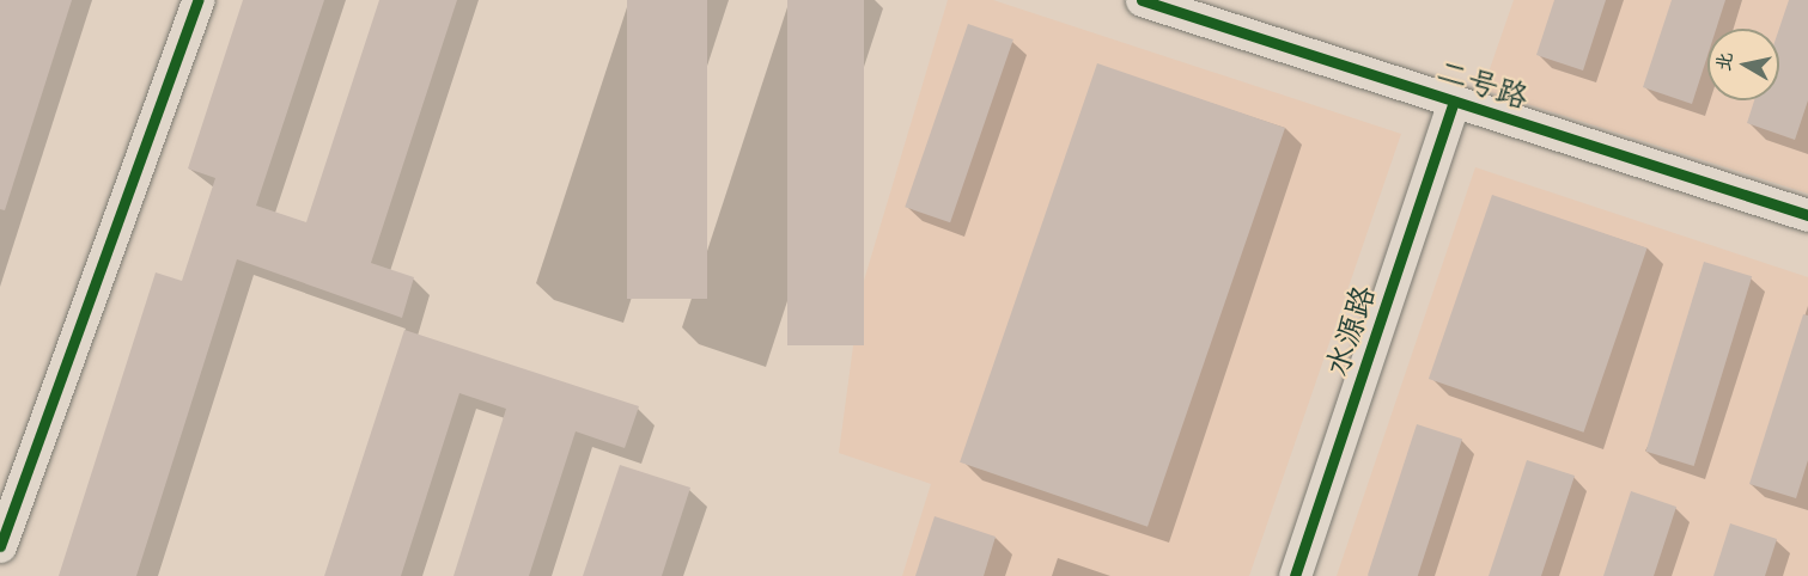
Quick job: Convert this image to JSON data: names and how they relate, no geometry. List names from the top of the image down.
{
  "streets": {
    "street": ["二号路", "水源路"]
  },
  "crossings": [
    ["二号路", "水源路"]
  ],
  "north": "left"
}
